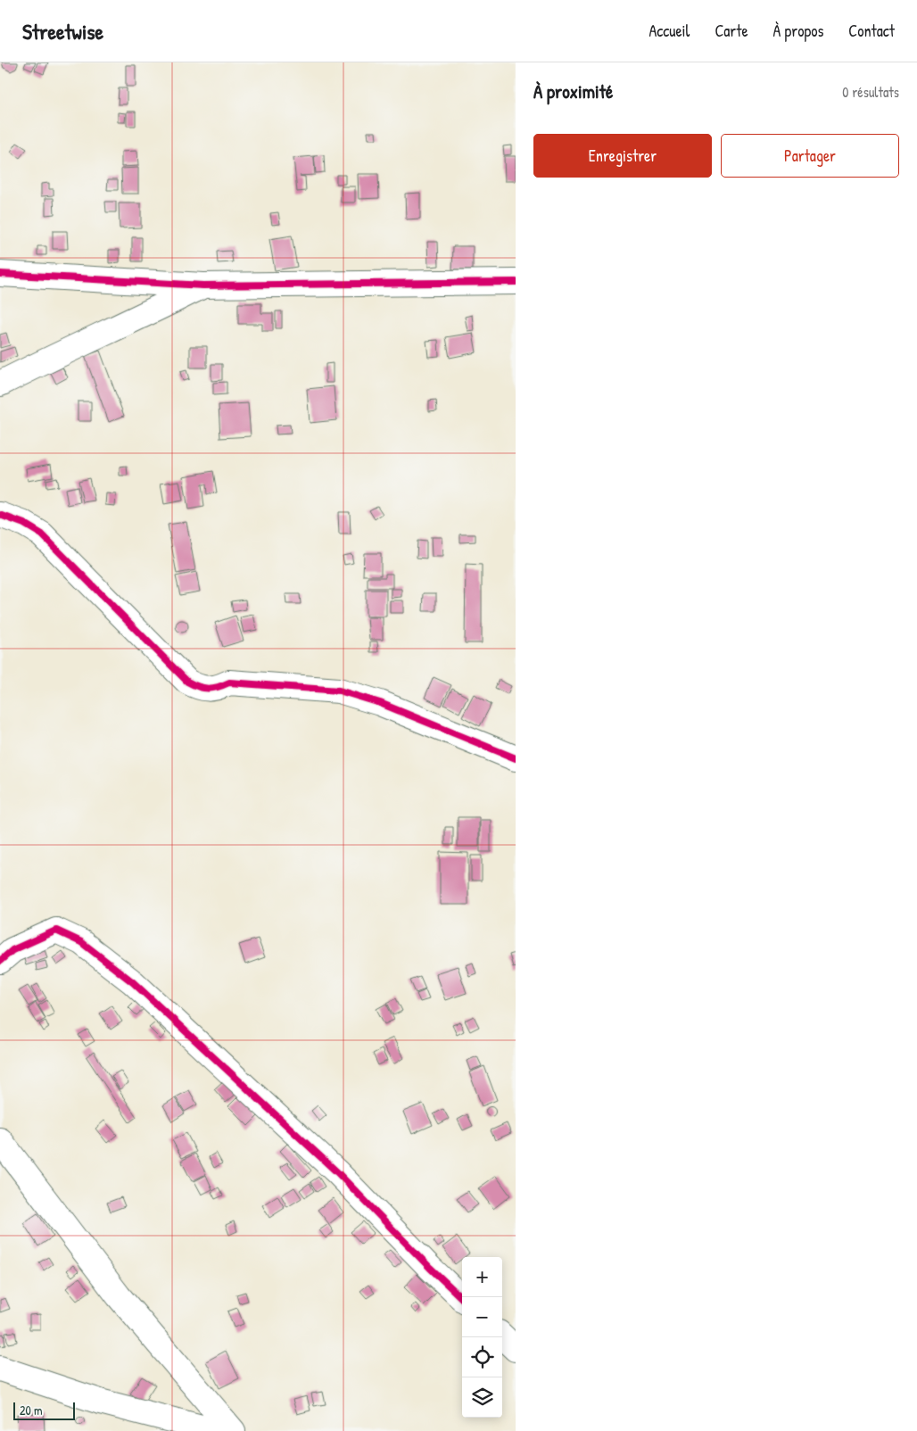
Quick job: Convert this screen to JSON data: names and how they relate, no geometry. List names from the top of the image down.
{
  "scale_bar": "20 m",
  "page": {
    "header": "Streetwise",
    "nav": [
      "Accueil",
      "Carte",
      "À propos",
      "Contact"
    ],
    "heading": ["À proximité", "0 résultats"],
    "buttons": ["Enregistrer", "Partager"],
    "map_buttons": ["+", "−"],
    "scale": "20 m"
  }
}
